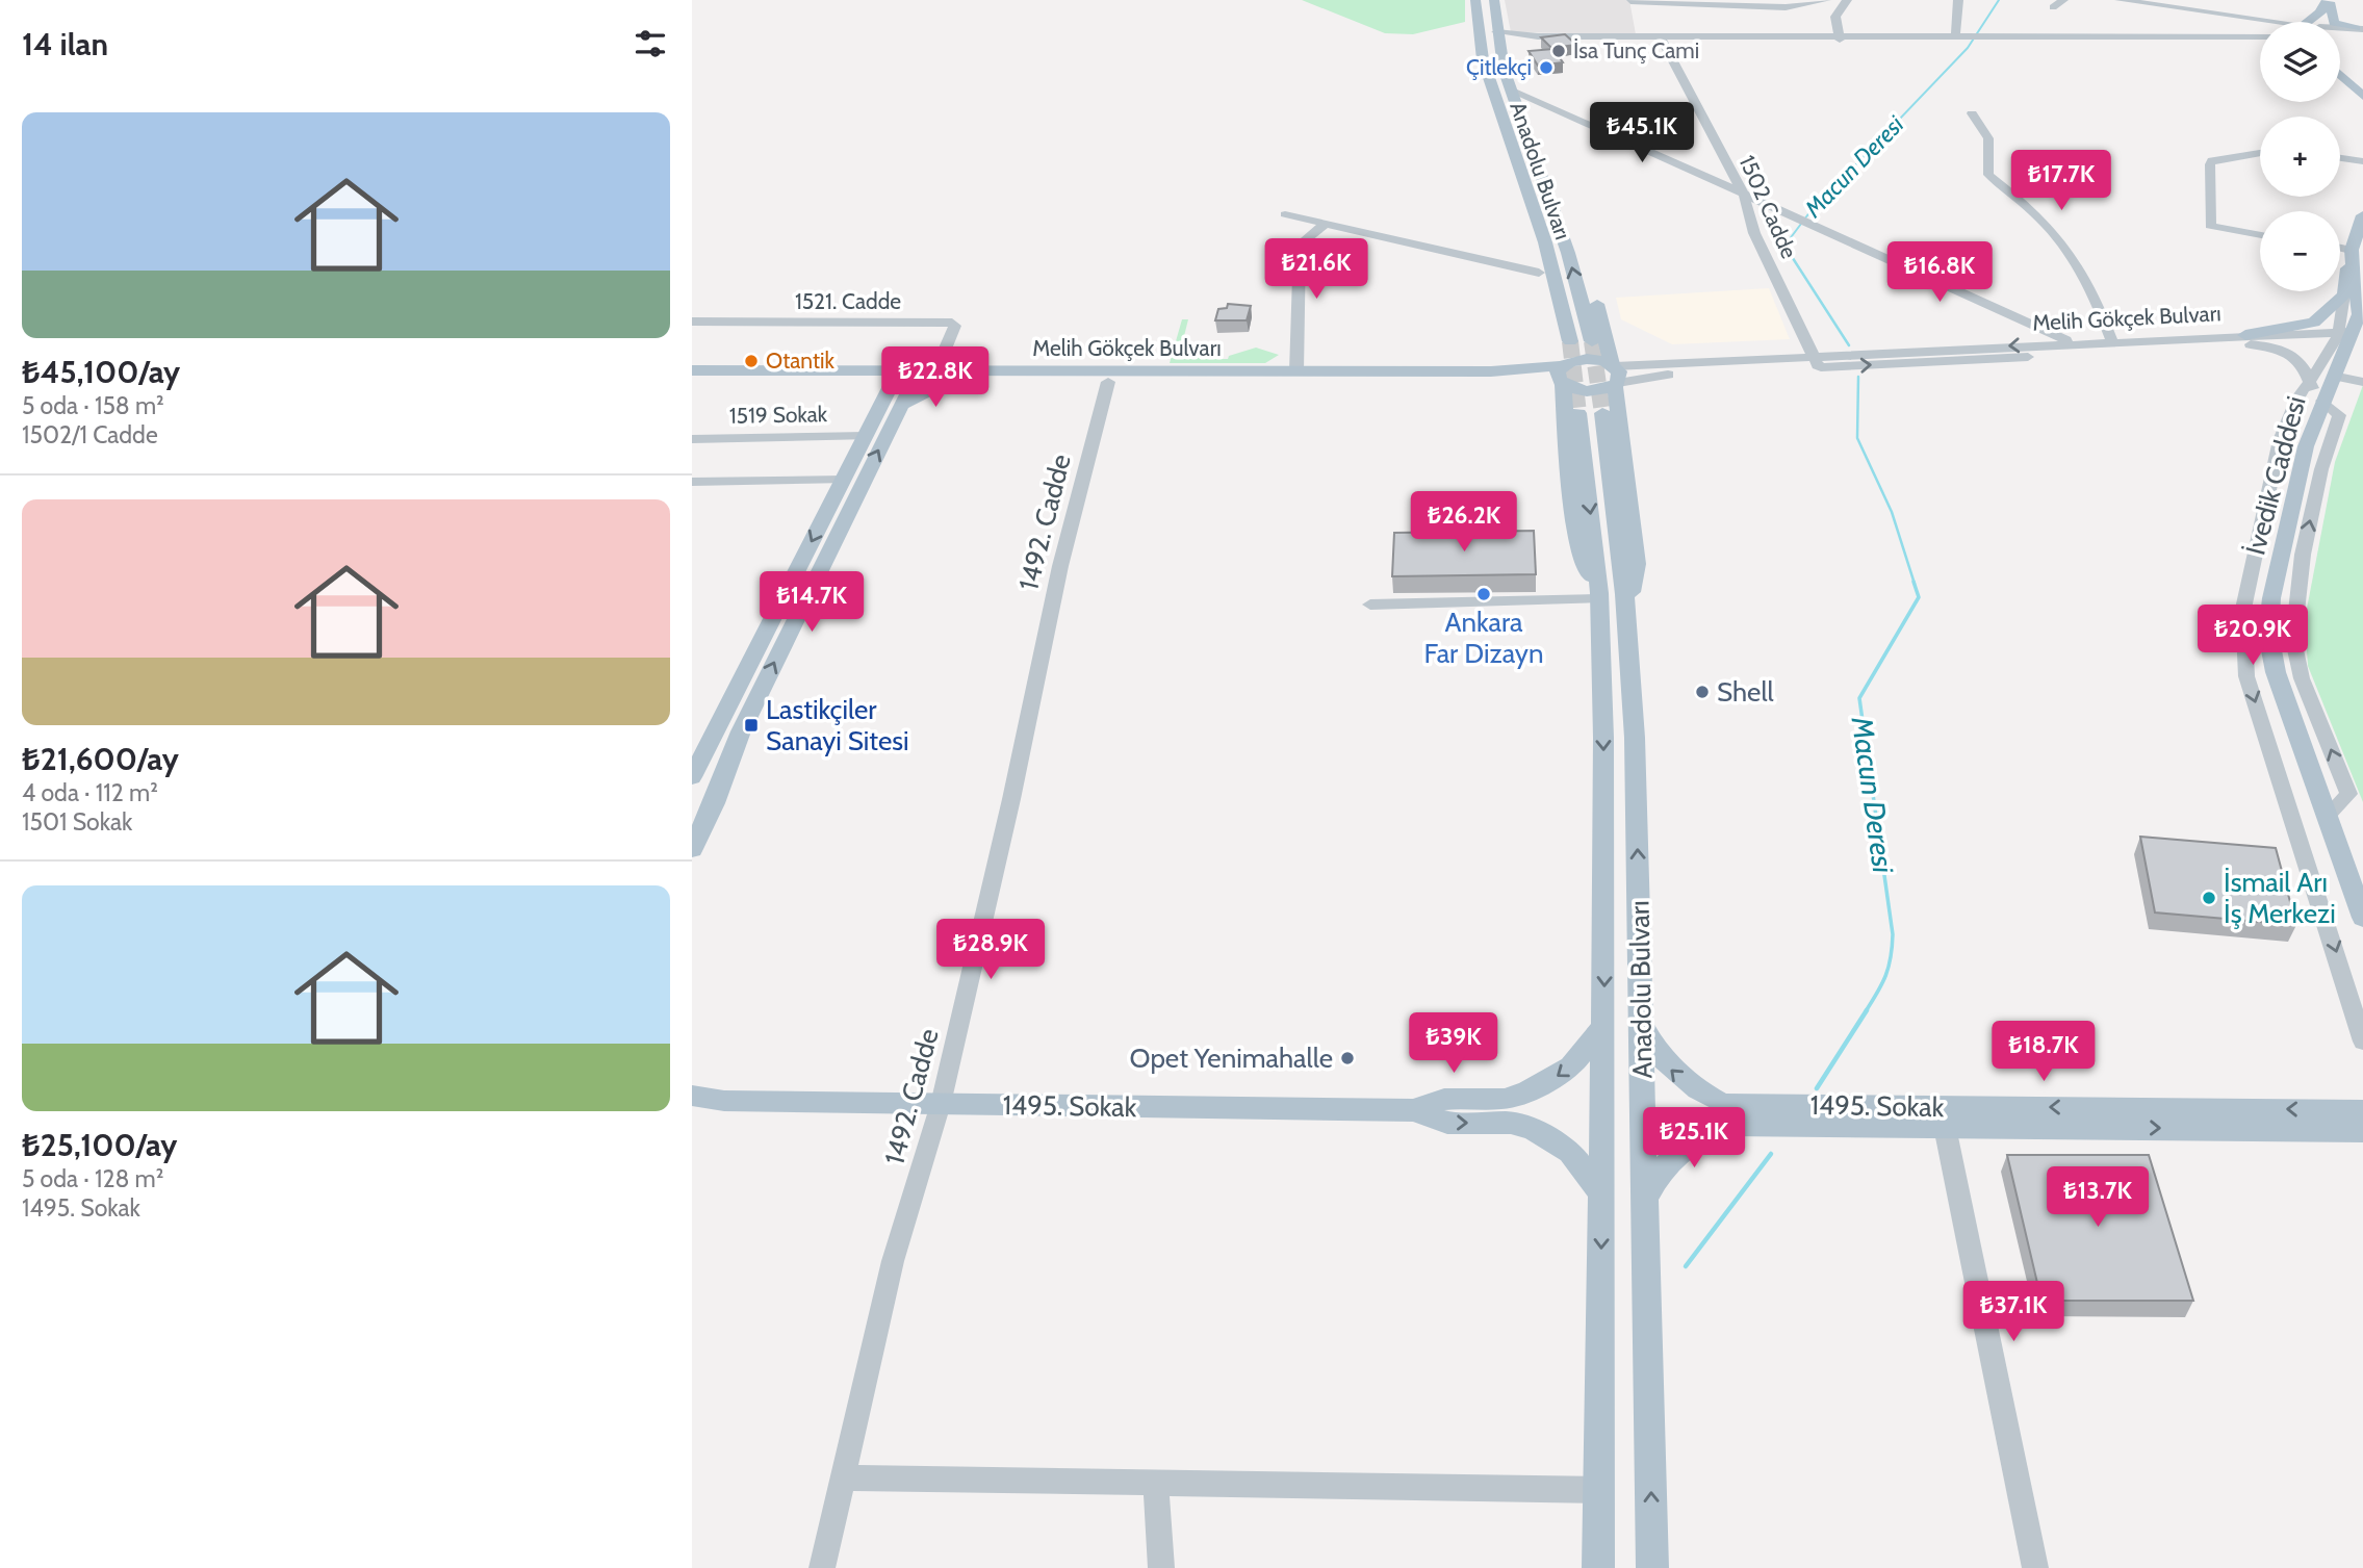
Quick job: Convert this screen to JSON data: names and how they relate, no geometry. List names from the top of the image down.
{
  "streets": {
    "main road": [
      "Anadolu Bulvarı",
      "Melih Gökçek Bulvarı",
      "İvedik Caddesi",
      "1495. Sokak"
    ],
    "street": [
      "1502 Cadde",
      "1521. Cadde",
      "1519 Sokak",
      "1492. Cadde"
    ]
  },
  "crossings": [
    ["Anadolu Bulvarı", "1495. Sokak"],
    ["1502 Cadde", "Melih Gökçek Bulvarı"],
    ["1521. Cadde", "Melih Gökçek Bulvarı"],
    ["Melih Gökçek Bulvarı", "İvedik Caddesi"],
    ["Melih Gökçek Bulvarı", "1492. Cadde"],
    ["1492. Cadde", "1495. Sokak"]
  ],
  "water": ["Macun Deresi"],
  "places": {
    "other": [
      "İsa Tunç Cami",
      "Çitlekçi",
      "Otantik",
      "Ankara Far Dizayn",
      "Shell",
      "İsmail Arı İş Merkezi",
      "Opet Yenimahalle"
    ],
    "transit": ["Lastikçiler Sanayi Sitesi"]
  },
  "page": {
    "heading": "14 ilan",
    "map_buttons": ["+", "−"],
    "list": [
      {
        "name": "₺45,100/ay",
        "note": "5 oda · 158 m² · 1502/1 Cadde"
      },
      {
        "name": "₺21,600/ay",
        "note": "4 oda · 112 m² · 1501 Sokak"
      },
      {
        "name": "₺25,100/ay",
        "note": "5 oda · 128 m² · 1495. Sokak"
      }
    ],
    "price": [
      "₺45.1K",
      "₺17.7K",
      "₺21.6K",
      "₺16.8K",
      "₺22.8K",
      "₺26.2K",
      "₺14.7K",
      "₺20.9K",
      "₺28.9K",
      "₺39K",
      "₺18.7K",
      "₺25.1K",
      "₺13.7K",
      "₺37.1K"
    ]
  }
}
